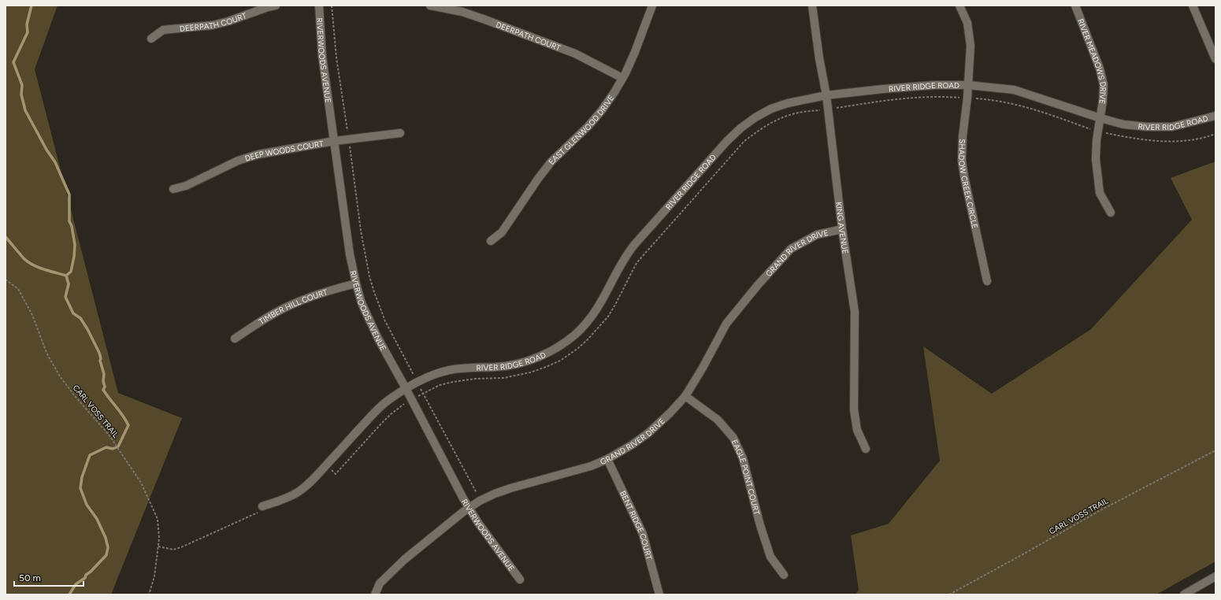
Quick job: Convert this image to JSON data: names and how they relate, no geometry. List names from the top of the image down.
{
  "streets": {
    "street": [
      "DEERPATH COURT",
      "RIVERWOODS AVENUE",
      "RIVER MEADOWS DRIVE",
      "RIVER RIDGE ROAD",
      "EAST GLENWOOD DRIVE",
      "DEEP WOODS COURT",
      "SHADOW CREEK CIRCLE",
      "KING AVENUE",
      "GRAND RIVER DRIVE",
      "TIMBER HILL COURT",
      "EAGLE POINT COURT",
      "BENT RIDGE COURT"
    ],
    "path": ["CARL VOSS TRAIL"]
  },
  "crossings": [
    ["DEERPATH COURT", "EAST GLENWOOD DRIVE"],
    ["RIVERWOODS AVENUE", "RIVER RIDGE ROAD"],
    ["RIVERWOODS AVENUE", "DEEP WOODS COURT"],
    ["RIVERWOODS AVENUE", "GRAND RIVER DRIVE"],
    ["RIVERWOODS AVENUE", "TIMBER HILL COURT"],
    ["RIVER MEADOWS DRIVE", "RIVER RIDGE ROAD"],
    ["RIVER RIDGE ROAD", "SHADOW CREEK CIRCLE"],
    ["RIVER RIDGE ROAD", "KING AVENUE"],
    ["KING AVENUE", "GRAND RIVER DRIVE"],
    ["GRAND RIVER DRIVE", "EAGLE POINT COURT"],
    ["GRAND RIVER DRIVE", "BENT RIDGE COURT"]
  ],
  "scale_bar": "50 m"
}
